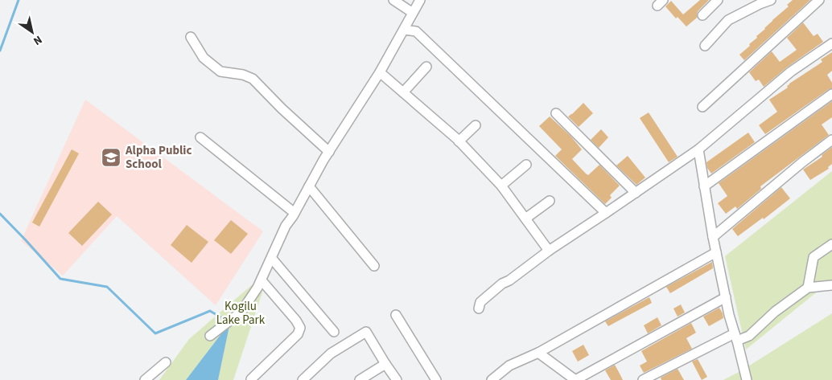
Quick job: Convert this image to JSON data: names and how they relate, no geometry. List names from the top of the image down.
{
  "parks": ["Kogilu Lake Park"],
  "places": {
    "school or university": ["Alpha Public School"]
  },
  "north": "bottom right"
}
